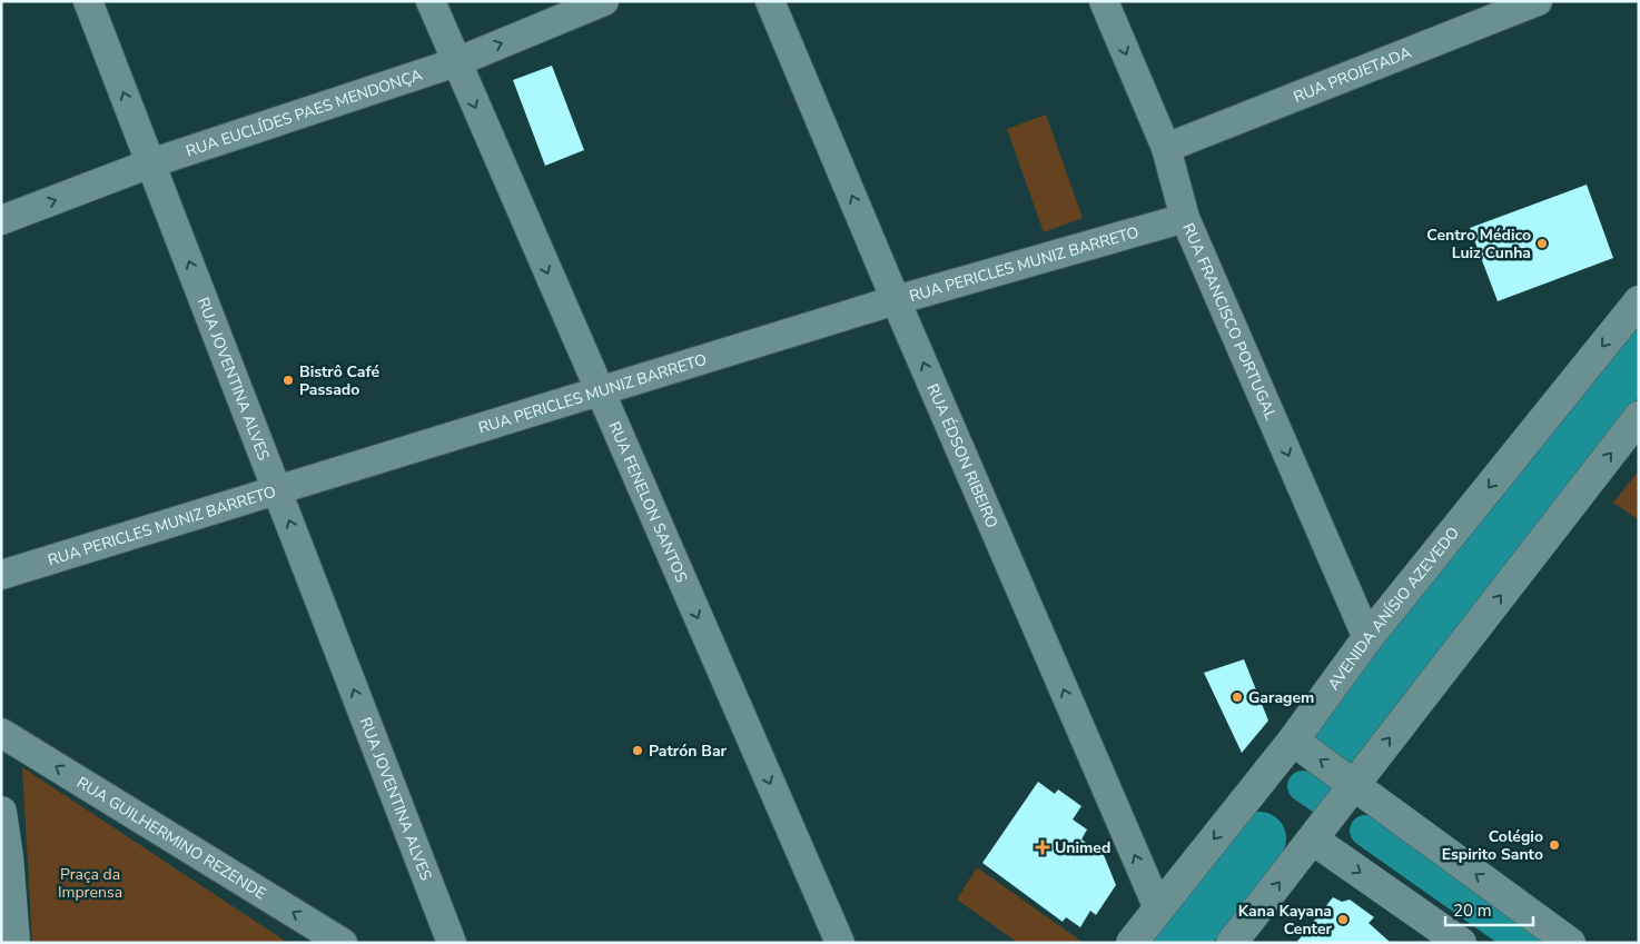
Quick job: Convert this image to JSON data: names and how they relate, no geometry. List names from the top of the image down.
{
  "streets": {
    "street": [
      "RUA PROJETADA",
      "RUA EUCLÍDES PAES MENDONÇA",
      "RUA PERICLES MUNIZ BARRETO",
      "RUA FRANCISCO PORTUGAL",
      "RUA JOVENTINA ALVES",
      "RUA ÉDSON RIBEIRO",
      "RUA FENELON SANTOS",
      "AVENIDA ANÍSIO AZEVEDO",
      "RUA GUILHERMINO REZENDE"
    ]
  },
  "crossings": [
    ["RUA PROJETADA", "RUA FRANCISCO PORTUGAL"],
    ["RUA EUCLÍDES PAES MENDONÇA", "RUA JOVENTINA ALVES"],
    ["RUA EUCLÍDES PAES MENDONÇA", "RUA FENELON SANTOS"],
    ["RUA PERICLES MUNIZ BARRETO", "RUA FRANCISCO PORTUGAL"],
    ["RUA PERICLES MUNIZ BARRETO", "RUA JOVENTINA ALVES"],
    ["RUA PERICLES MUNIZ BARRETO", "RUA ÉDSON RIBEIRO"],
    ["RUA PERICLES MUNIZ BARRETO", "RUA FENELON SANTOS"],
    ["RUA FRANCISCO PORTUGAL", "AVENIDA ANÍSIO AZEVEDO"],
    ["RUA ÉDSON RIBEIRO", "AVENIDA ANÍSIO AZEVEDO"]
  ],
  "one_way": [
    "RUA EUCLÍDES PAES MENDONÇA",
    "RUA FRANCISCO PORTUGAL",
    "RUA JOVENTINA ALVES",
    "RUA ÉDSON RIBEIRO",
    "RUA FENELON SANTOS",
    "RUA GUILHERMINO REZENDE"
  ],
  "parks": ["Praça da Imprensa"],
  "places": {
    "other": [
      "Centro Médico Luiz Cunha",
      "Bistrô Café Passado",
      "Garagem",
      "Patrón Bar",
      "Colégio Espirito Santo",
      "Kana Kayana Center"
    ],
    "health": ["Unimed"]
  },
  "scale_bar": "20 m"
}
